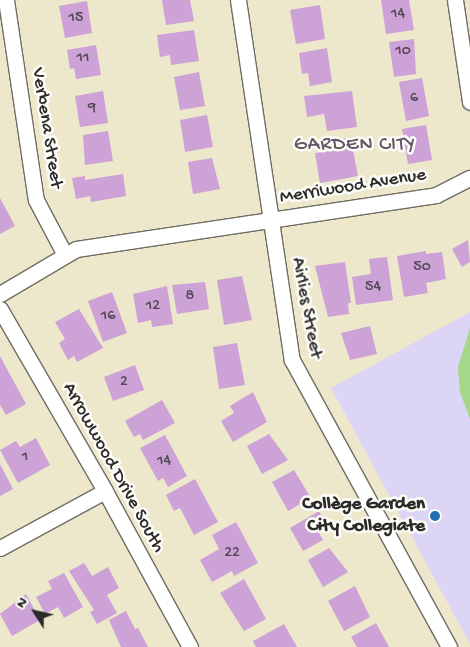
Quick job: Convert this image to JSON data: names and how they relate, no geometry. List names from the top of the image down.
{
  "streets": {
    "street": [
      "Verbena Street",
      "Merriwood Avenue",
      "Airlies Street",
      "Arrowwood Drive South"
    ]
  },
  "crossings": [
    ["Verbena Street", "Merriwood Avenue"],
    ["Merriwood Avenue", "Airlies Street"]
  ],
  "districts": ["GARDEN CITY"],
  "places": ["Collège Garden City Collegiate"],
  "house_numbers": [
    "14",
    "15",
    "10",
    "11",
    "6",
    "9",
    "50",
    "54",
    "8",
    "12",
    "16",
    "2",
    "1",
    "14",
    "22"
  ],
  "north": "top left"
}
